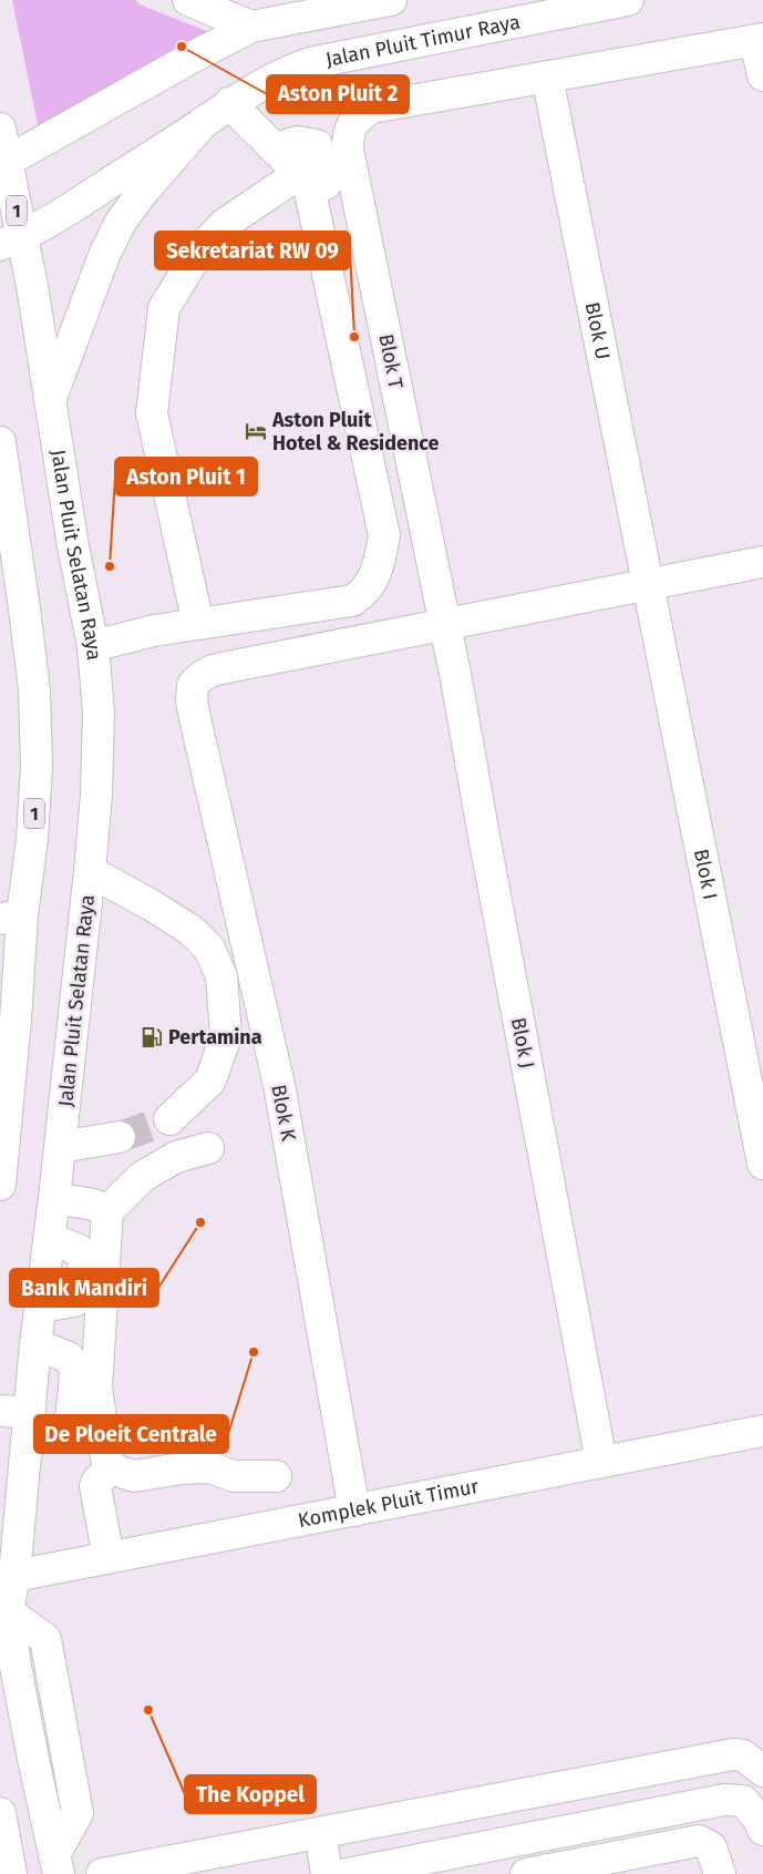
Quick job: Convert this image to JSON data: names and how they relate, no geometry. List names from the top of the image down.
{
  "streets": {
    "main road": [
      "Jalan Pluit Timur Raya",
      "1",
      "Blok U",
      "Blok T",
      "Jalan Pluit Selatan Raya",
      "Blok I",
      "Blok J",
      "Blok K",
      "Komplek Pluit Timur"
    ]
  },
  "crossings": [
    ["Jalan Pluit Timur Raya", "Jalan Pluit Selatan Raya"],
    ["Blok U", "Blok T"],
    ["Blok U", "Blok I"],
    ["Blok T", "Blok J"],
    ["Blok T", "Blok K"],
    ["Jalan Pluit Selatan Raya", "Komplek Pluit Timur"],
    ["Blok J", "Blok K"],
    ["Blok J", "Komplek Pluit Timur"],
    ["Blok K", "Komplek Pluit Timur"]
  ],
  "places": {
    "other": [
      "Aston Pluit 2",
      "Sekretariat RW 09",
      "Aston Pluit 1",
      "Bank Mandiri",
      "De Ploeit Centrale",
      "The Koppel"
    ],
    "hotel": ["Aston Pluit Hotel & Residence"],
    "fuel station": ["Pertamina"]
  }
}
